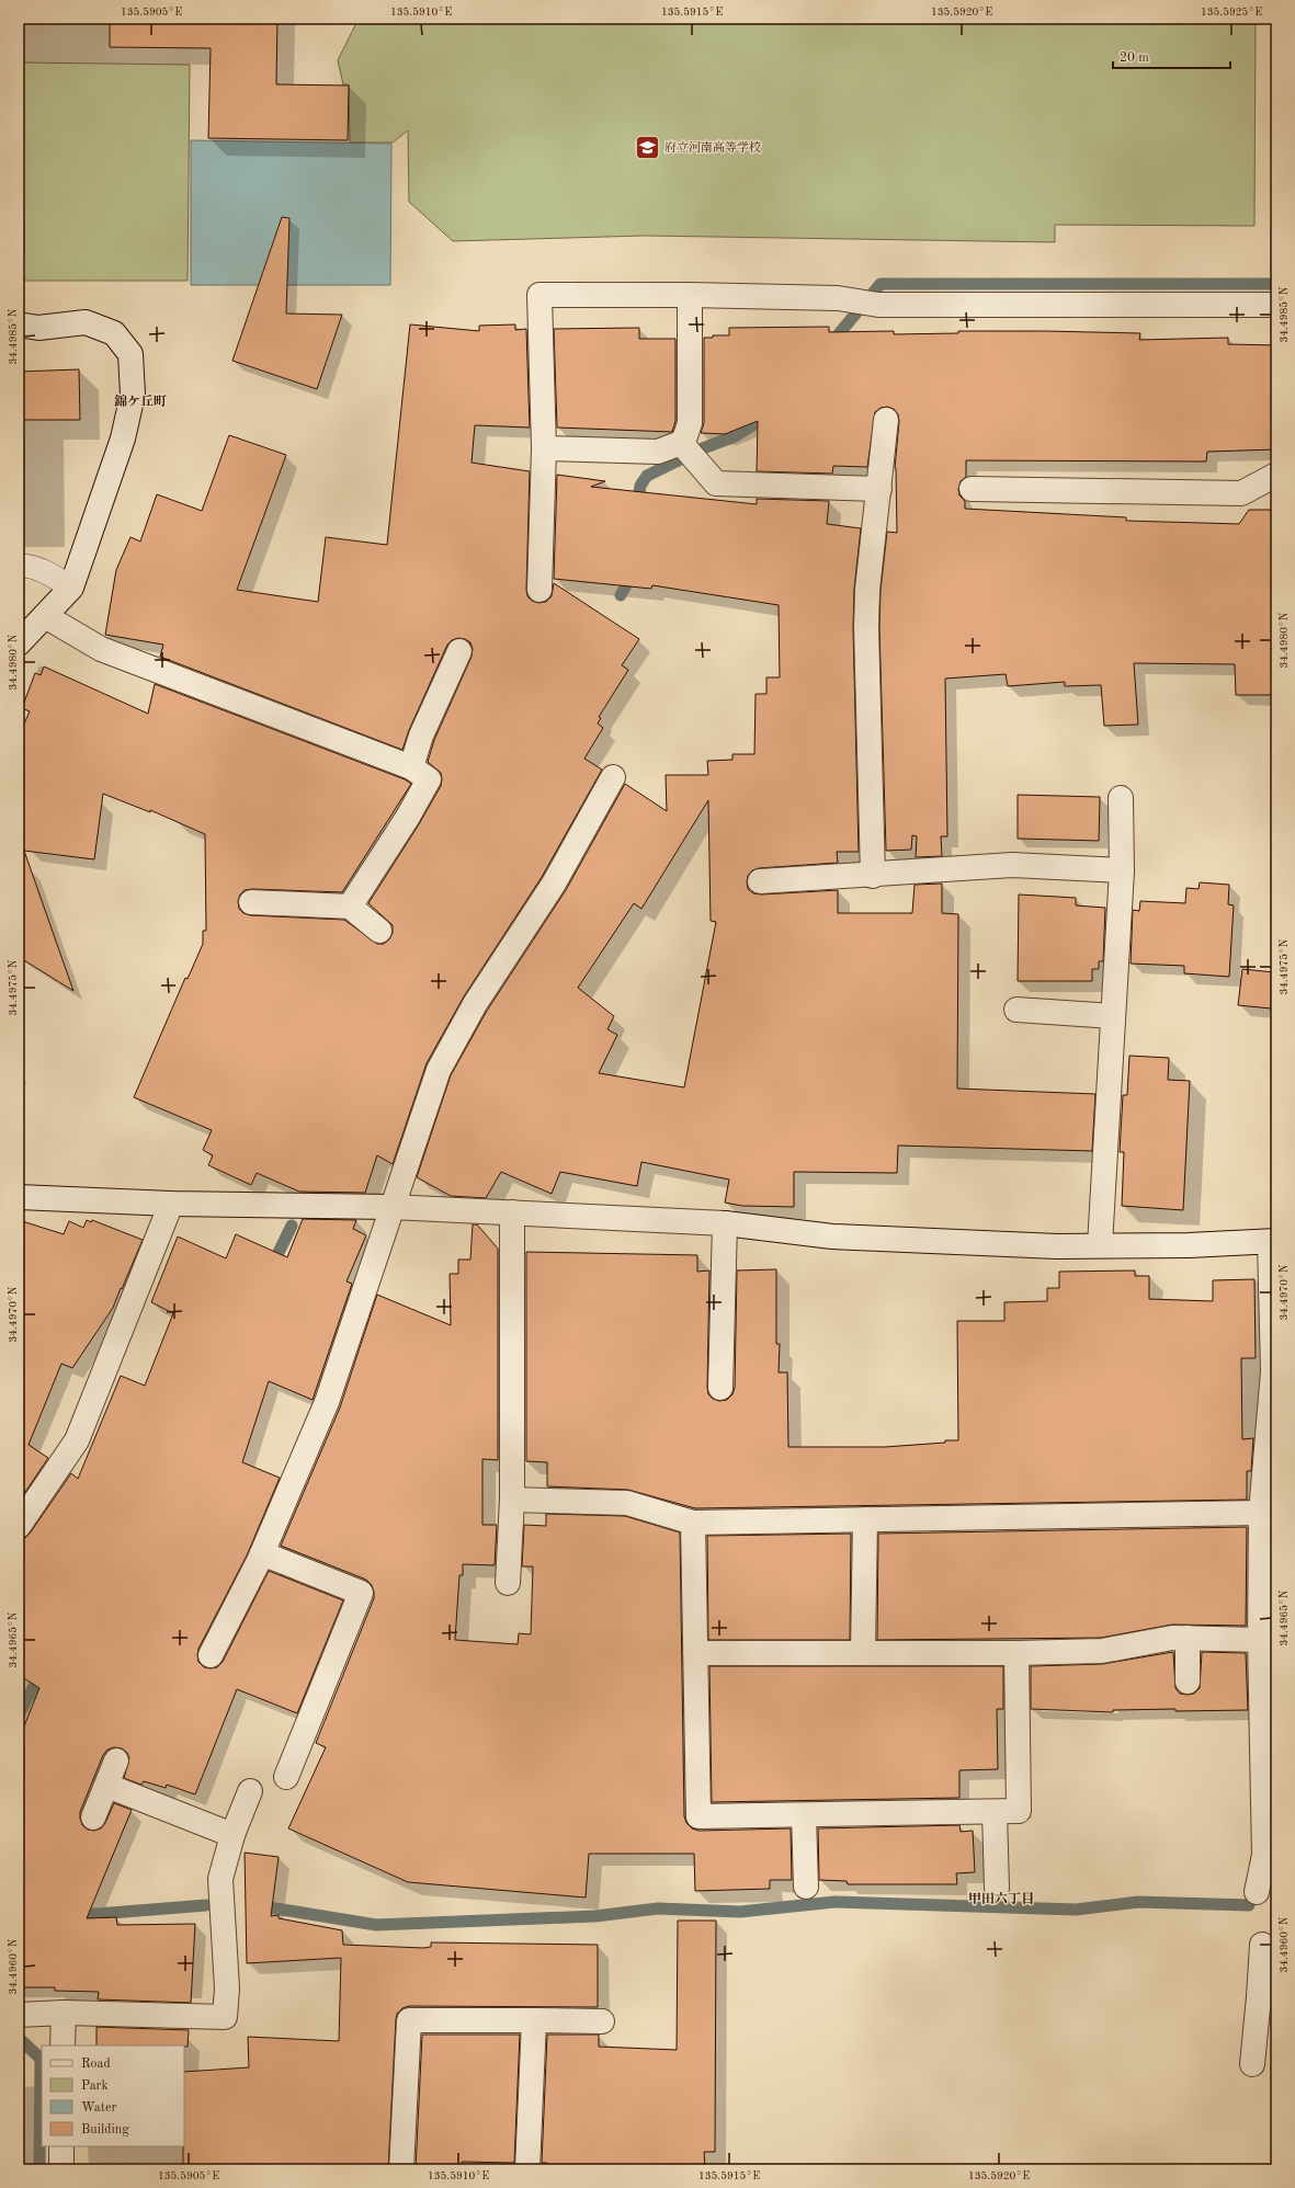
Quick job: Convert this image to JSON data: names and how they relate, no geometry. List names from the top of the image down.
{
  "districts": ["錦ケ丘町", "甲田六丁目"],
  "places": {
    "school or university": ["府立河南高等学校"]
  },
  "legend": [
    "Road",
    "Park",
    "Water",
    "Building"
  ],
  "scale_bar": "20 m",
  "coordinates": [
    "135.5905°E",
    "135.5910°E",
    "135.5915°E",
    "135.5920°E",
    "135.5925°E",
    "34.4985°N",
    "34.4980°N",
    "34.4975°N",
    "34.4970°N",
    "34.4965°N",
    "34.4960°N"
  ]
}
